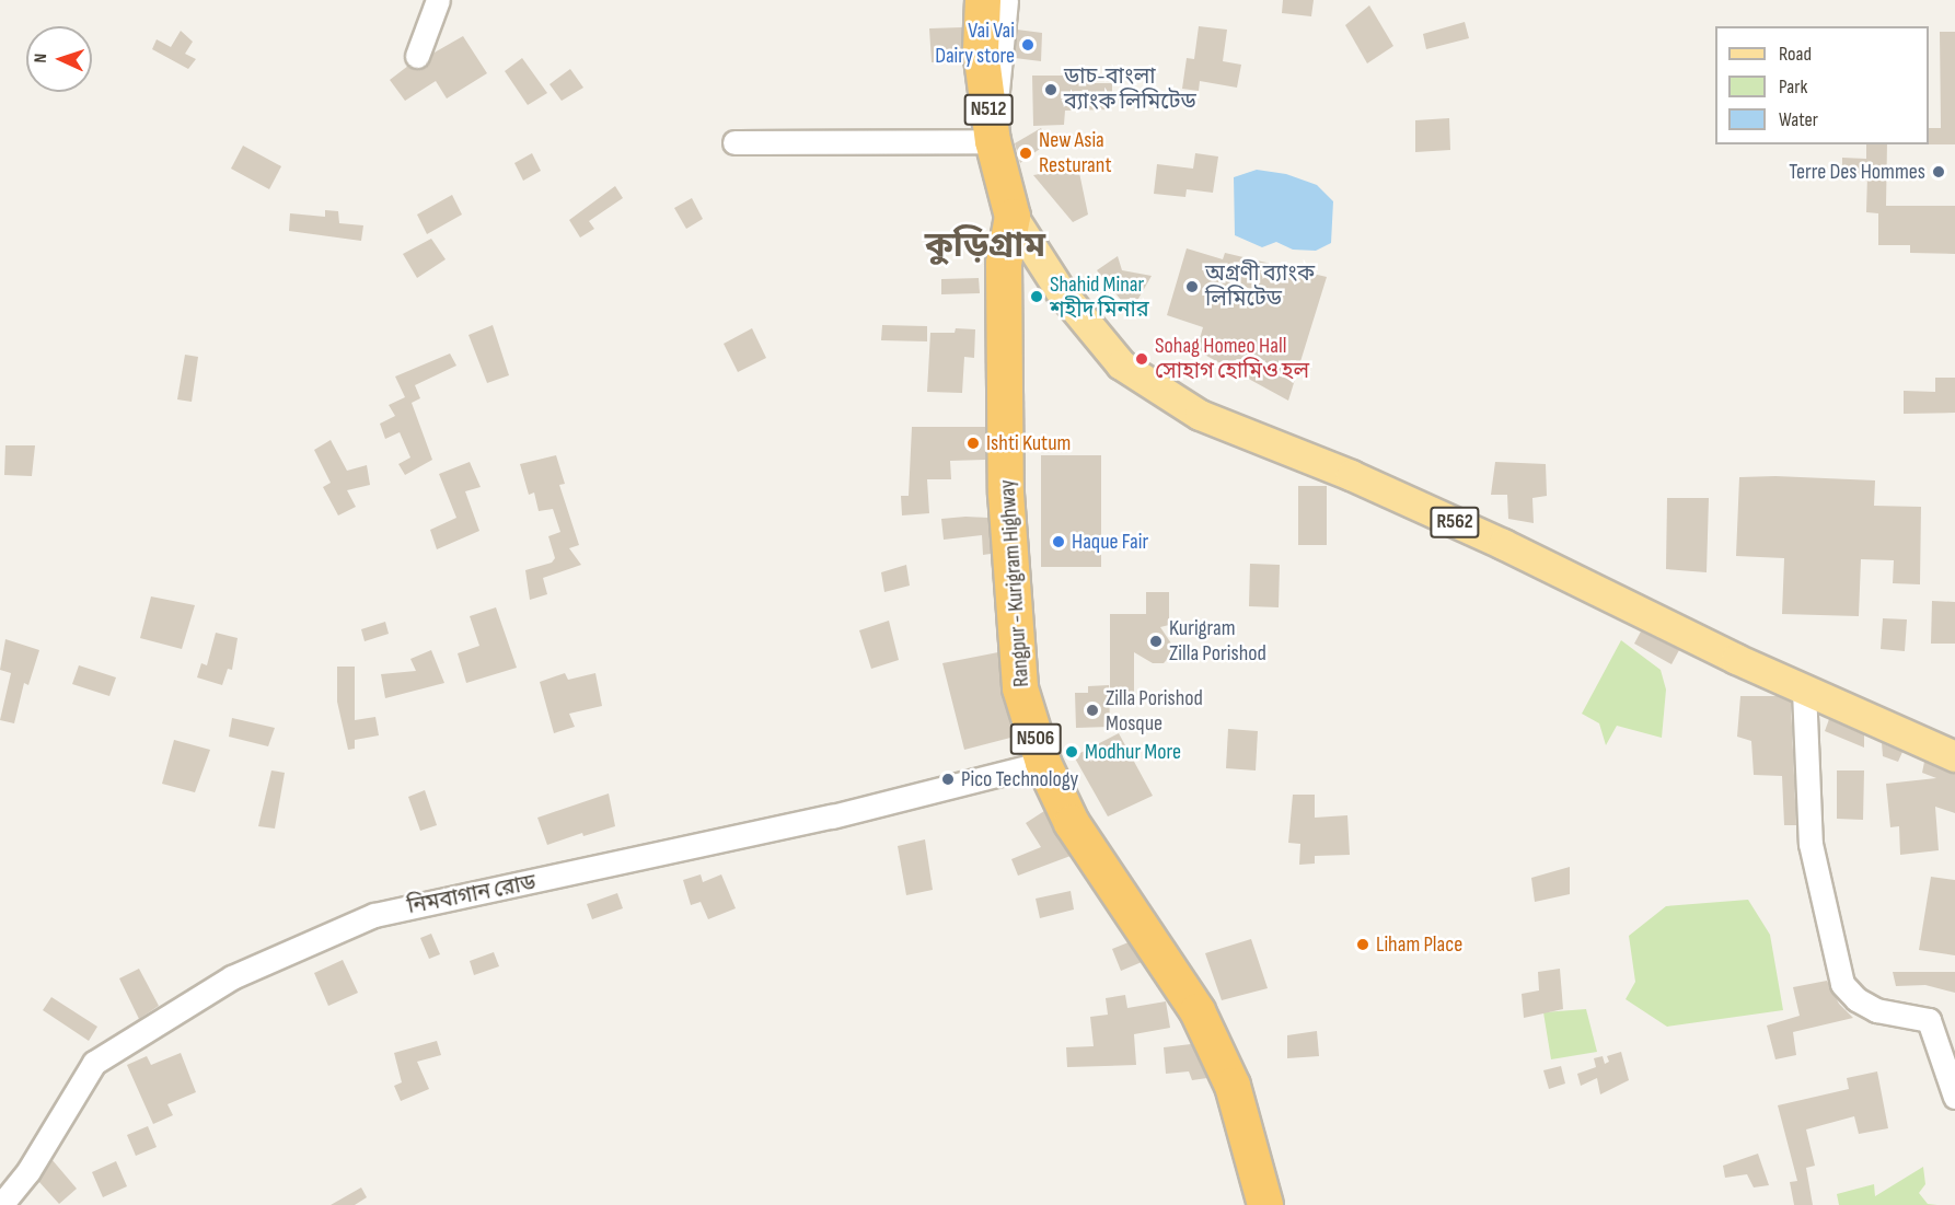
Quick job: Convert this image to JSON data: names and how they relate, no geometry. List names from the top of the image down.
{
  "streets": {
    "highway": ["N512", "Rangpur - Kurigram Highway", "N506"],
    "main road": ["R562"],
    "street": ["নিমবাগান রোড"]
  },
  "crossings": [
    ["N512", "R562"],
    ["N512", "Rangpur - Kurigram Highway"],
    ["R562", "Rangpur - Kurigram Highway"],
    ["Rangpur - Kurigram Highway", "নিমবাগান রোড"]
  ],
  "districts": ["কুড়িগ্রাম"],
  "places": [
    "Vai Vai Dairy store",
    "ডাচ-বাংলা ব্যাংক লিমিটেড",
    "New Asia Resturant",
    "Terre Des Hommes",
    "অগ্রণী ব্যাংক লিমিটেড",
    "Shahid Minar শহীদ মিনার",
    "Sohag Homeo Hall সোহাগ হোমিও হল",
    "Ishti Kutum",
    "Haque Fair",
    "Kurigram Zilla Porishod",
    "Zilla Porishod Mosque",
    "Modhur More",
    "Pico Technology",
    "Liham Place"
  ],
  "legend": ["Road", "Park", "Water"],
  "north": "left"
}
